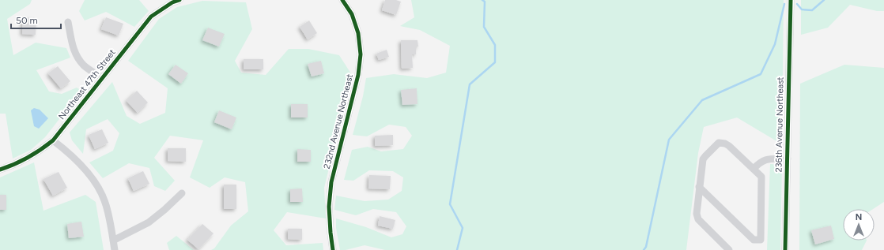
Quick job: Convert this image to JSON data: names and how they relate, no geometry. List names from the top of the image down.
{
  "streets": {
    "street": ["Northeast 47th Street", "232nd Avenue Northeast", "236th Avenue Northeast"]
  },
  "scale_bar": "50 m",
  "north": "top"
}
